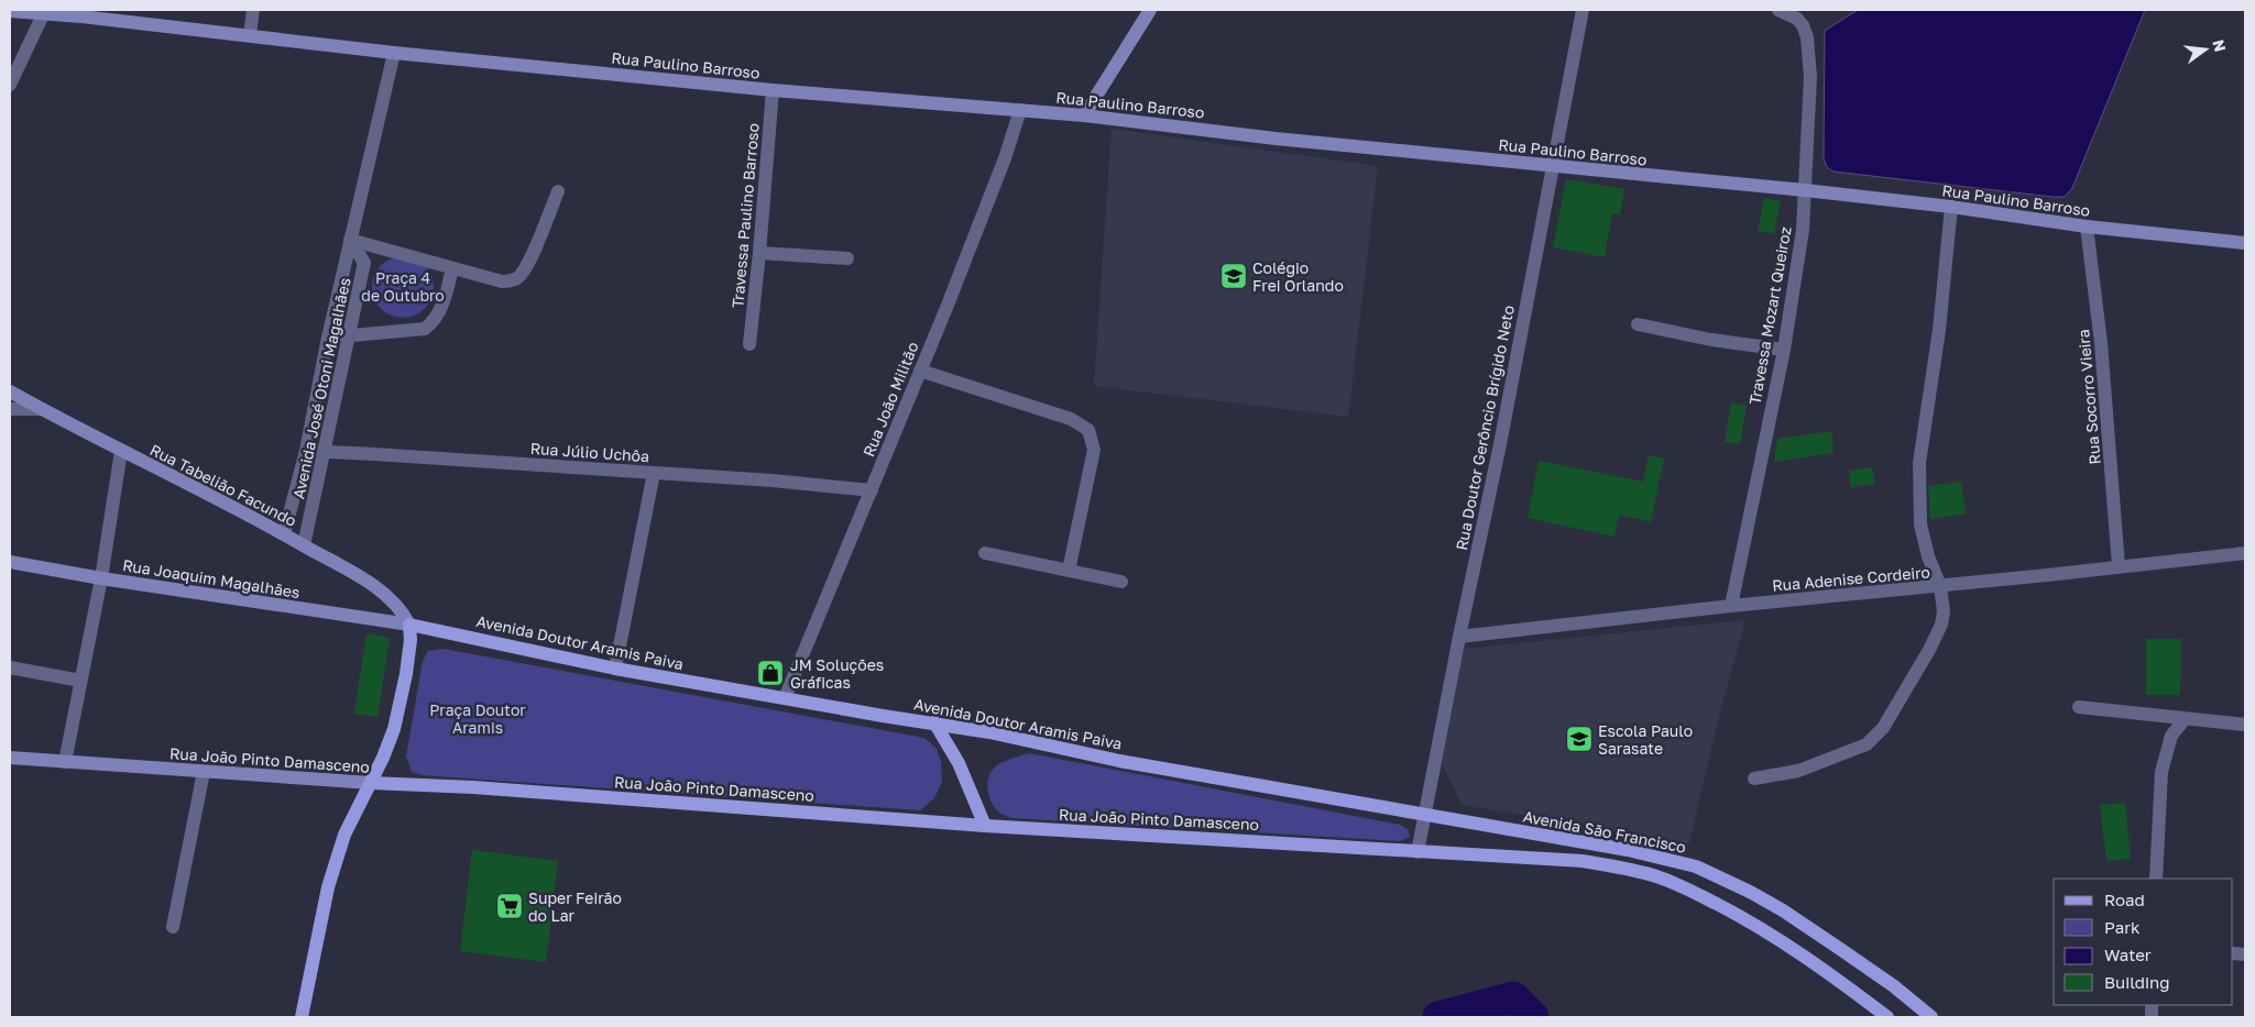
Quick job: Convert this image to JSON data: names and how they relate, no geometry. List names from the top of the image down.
{
  "streets": {
    "main road": ["Avenida Doutor Aramis Paiva", "Rua João Pinto Damasceno", "Avenida São Francisco"],
    "street": [
      "Rua Paulino Barroso",
      "Travessa Paulino Barroso",
      "Travessa Mozart Queiroz",
      "Avenida José Otoni Magalhães",
      "Rua Socorro Vieira",
      "Rua João Militão",
      "Rua Doutor Gerôncio Brígido Neto",
      "Rua Júlio Uchôa",
      "Rua Tabelião Facundo",
      "Rua Joaquim Magalhães",
      "Rua Adenise Cordeiro"
    ]
  },
  "crossings": [
    ["Rua Paulino Barroso", "Travessa Paulino Barroso"],
    ["Rua Paulino Barroso", "Travessa Mozart Queiroz"],
    ["Rua Paulino Barroso", "Avenida José Otoni Magalhães"],
    ["Rua Paulino Barroso", "Rua Socorro Vieira"],
    ["Rua Paulino Barroso", "Rua João Militão"],
    ["Rua Paulino Barroso", "Rua Doutor Gerôncio Brígido Neto"],
    ["Travessa Mozart Queiroz", "Rua Adenise Cordeiro"],
    ["Avenida José Otoni Magalhães", "Rua Júlio Uchôa"],
    ["Avenida José Otoni Magalhães", "Rua Tabelião Facundo"],
    ["Rua Socorro Vieira", "Rua Adenise Cordeiro"],
    ["Rua João Militão", "Rua Júlio Uchôa"],
    ["Rua João Militão", "Avenida Doutor Aramis Paiva"],
    ["Rua Doutor Gerôncio Brígido Neto", "Rua Adenise Cordeiro"],
    ["Rua Doutor Gerôncio Brígido Neto", "Avenida Doutor Aramis Paiva"],
    ["Rua Doutor Gerôncio Brígido Neto", "Rua João Pinto Damasceno"],
    ["Rua Doutor Gerôncio Brígido Neto", "Avenida São Francisco"],
    ["Rua Tabelião Facundo", "Rua Joaquim Magalhães"],
    ["Rua Tabelião Facundo", "Avenida Doutor Aramis Paiva"],
    ["Rua Joaquim Magalhães", "Avenida Doutor Aramis Paiva"],
    ["Avenida Doutor Aramis Paiva", "Avenida São Francisco"]
  ],
  "parks": ["Praça 4 de Outubro", "Praça Doutor Aramis"],
  "places": {
    "school or university": ["Colégio Frei Orlando", "Escola Paulo Sarasate"],
    "shop": ["JM Soluções Gráficas"],
    "supermarket": ["Super Feirão do Lar"]
  },
  "legend": [
    "Road",
    "Park",
    "Water",
    "Building"
  ],
  "north": "right"
}
